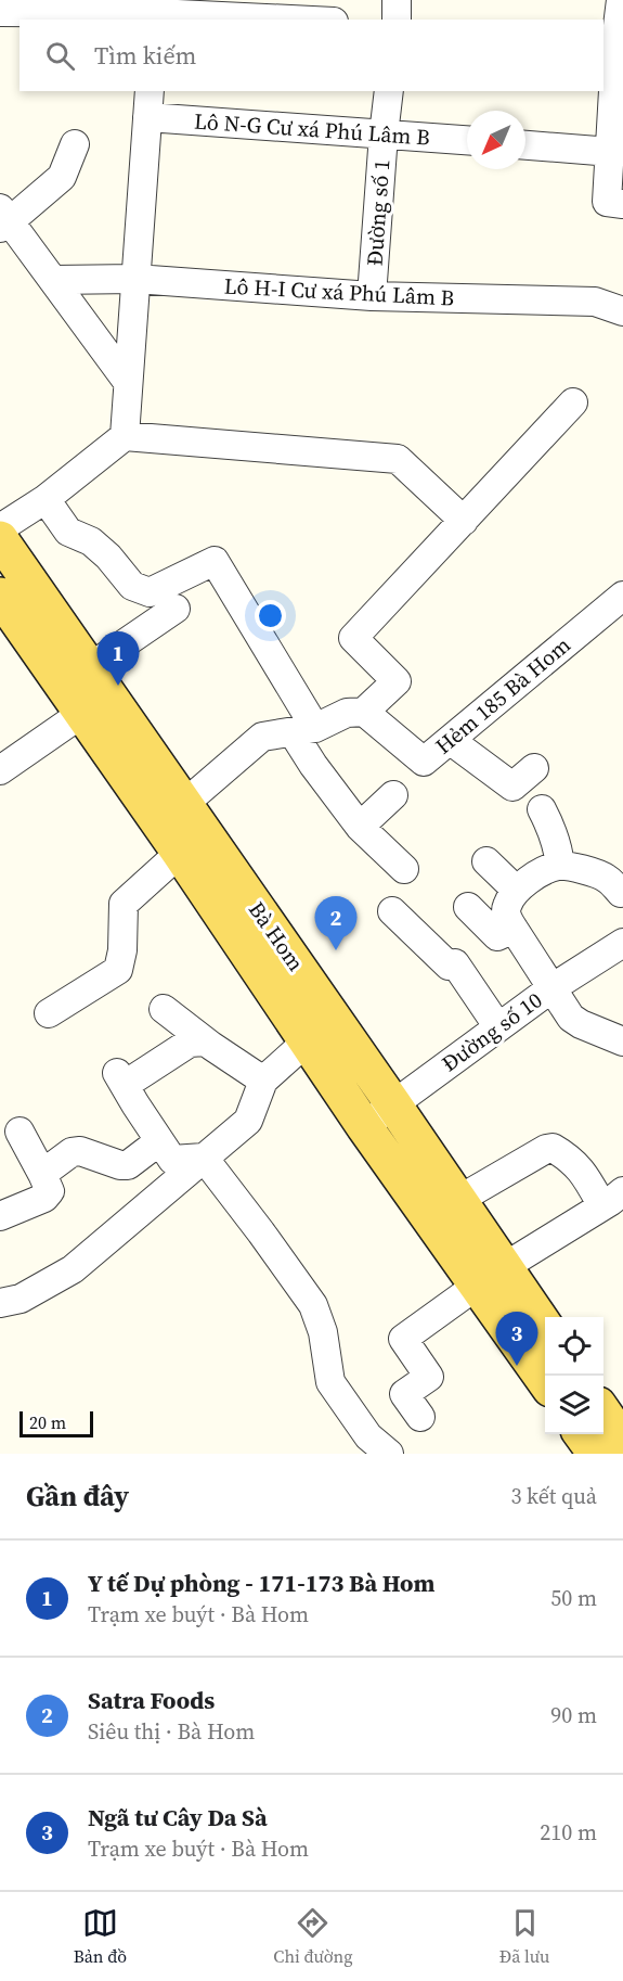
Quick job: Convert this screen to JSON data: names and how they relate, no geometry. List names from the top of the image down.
{
  "streets": {
    "main road": ["Bà Hom"],
    "street": [
      "Lô N-G Cư xá Phú Lâm B",
      "Đường số 1",
      "Lô H-I Cư xá Phú Lâm B",
      "Hẻm 185 Bà Hom",
      "Đường số 10"
    ]
  },
  "crossings": [
    ["Lô N-G Cư xá Phú Lâm B", "Đường số 1"],
    ["Đường số 1", "Lô H-I Cư xá Phú Lâm B"],
    ["Bà Hom", "Đường số 10"]
  ],
  "scale_bar": "20 m",
  "north": "bottom left",
  "page": {
    "search": "Tìm kiếm",
    "pins": ["1", "2", "3"],
    "scale": "20 m",
    "heading": ["Gần đây", "3 kết quả"],
    "list": [
      {
        "mark": "1",
        "name": "Y tế Dự phòng - 171-173 Bà Hom",
        "note": "Trạm xe buýt · Bà Hom",
        "value": "50 m"
      },
      {
        "mark": "2",
        "name": "Satra Foods",
        "note": "Siêu thị · Bà Hom",
        "value": "90 m"
      },
      {
        "mark": "3",
        "name": "Ngã tư Cây Da Sà",
        "note": "Trạm xe buýt · Bà Hom",
        "value": "210 m"
      }
    ],
    "nav": ["Bản đồ", "Chỉ đường", "Đã lưu"]
  }
}
